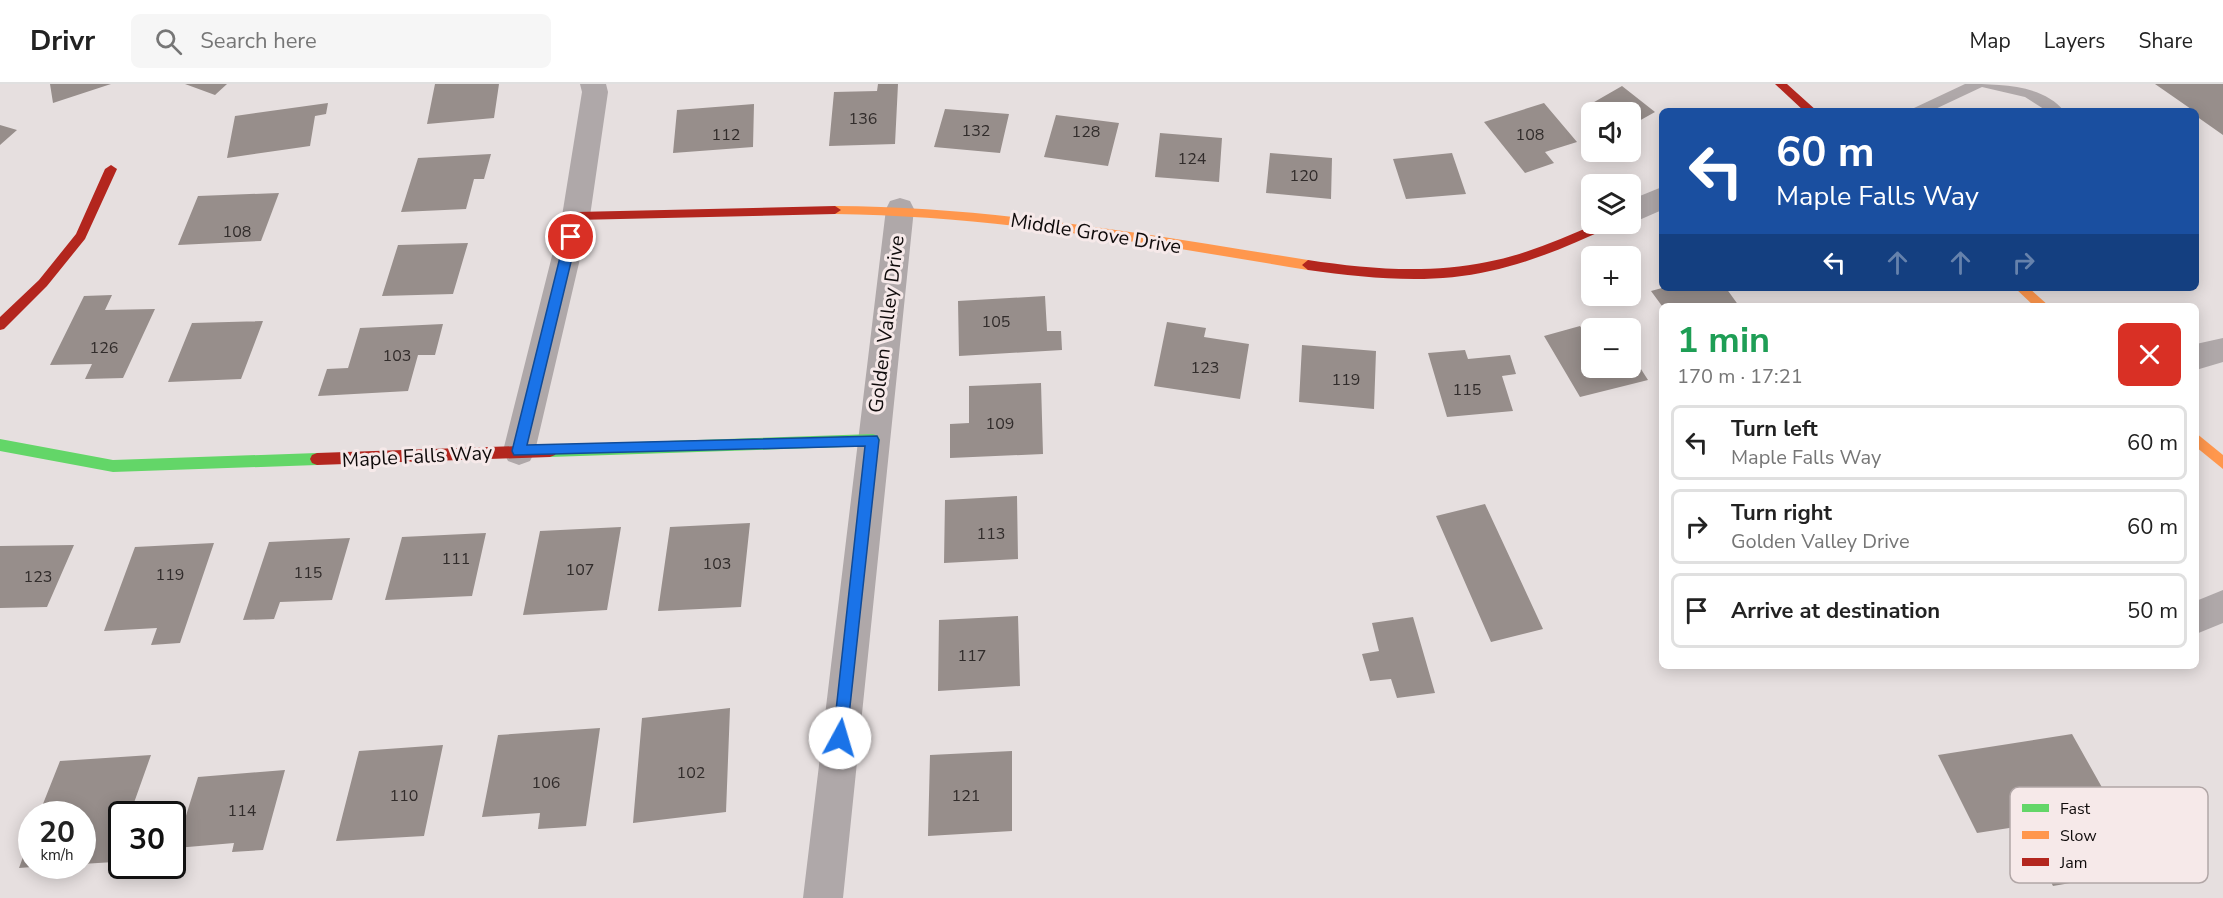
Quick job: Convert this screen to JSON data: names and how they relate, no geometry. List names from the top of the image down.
{
  "streets": {
    "street": ["Middle Grove Drive", "Golden Valley Drive", "Maple Falls Way"]
  },
  "crossings": [
    ["Middle Grove Drive", "Golden Valley Drive"],
    ["Golden Valley Drive", "Maple Falls Way"]
  ],
  "house_numbers": [
    "136",
    "132",
    "128",
    "112",
    "108",
    "124",
    "120",
    "108",
    "105",
    "126",
    "103",
    "123",
    "119",
    "115",
    "109",
    "113",
    "111",
    "103",
    "107",
    "115",
    "119",
    "123",
    "117",
    "102",
    "106",
    "110",
    "121",
    "114"
  ],
  "legend": ["Fast", "Slow", "Jam"],
  "page": {
    "header": "Drivr",
    "search": "Search here",
    "nav": ["Map", "Layers", "Share"],
    "map_buttons": ["+", "−"],
    "turn": ["60 m", "Maple Falls Way"],
    "heading": ["1 min", "170 m · 17:21"],
    "list": [
      {
        "name": "Turn left",
        "note": "Maple Falls Way",
        "value": "60 m"
      },
      {
        "name": "Turn right",
        "note": "Golden Valley Drive",
        "value": "60 m"
      },
      {
        "name": "Arrive at destination",
        "value": "50 m"
      }
    ],
    "speed": "20 km/h",
    "limit": "30"
  }
}
